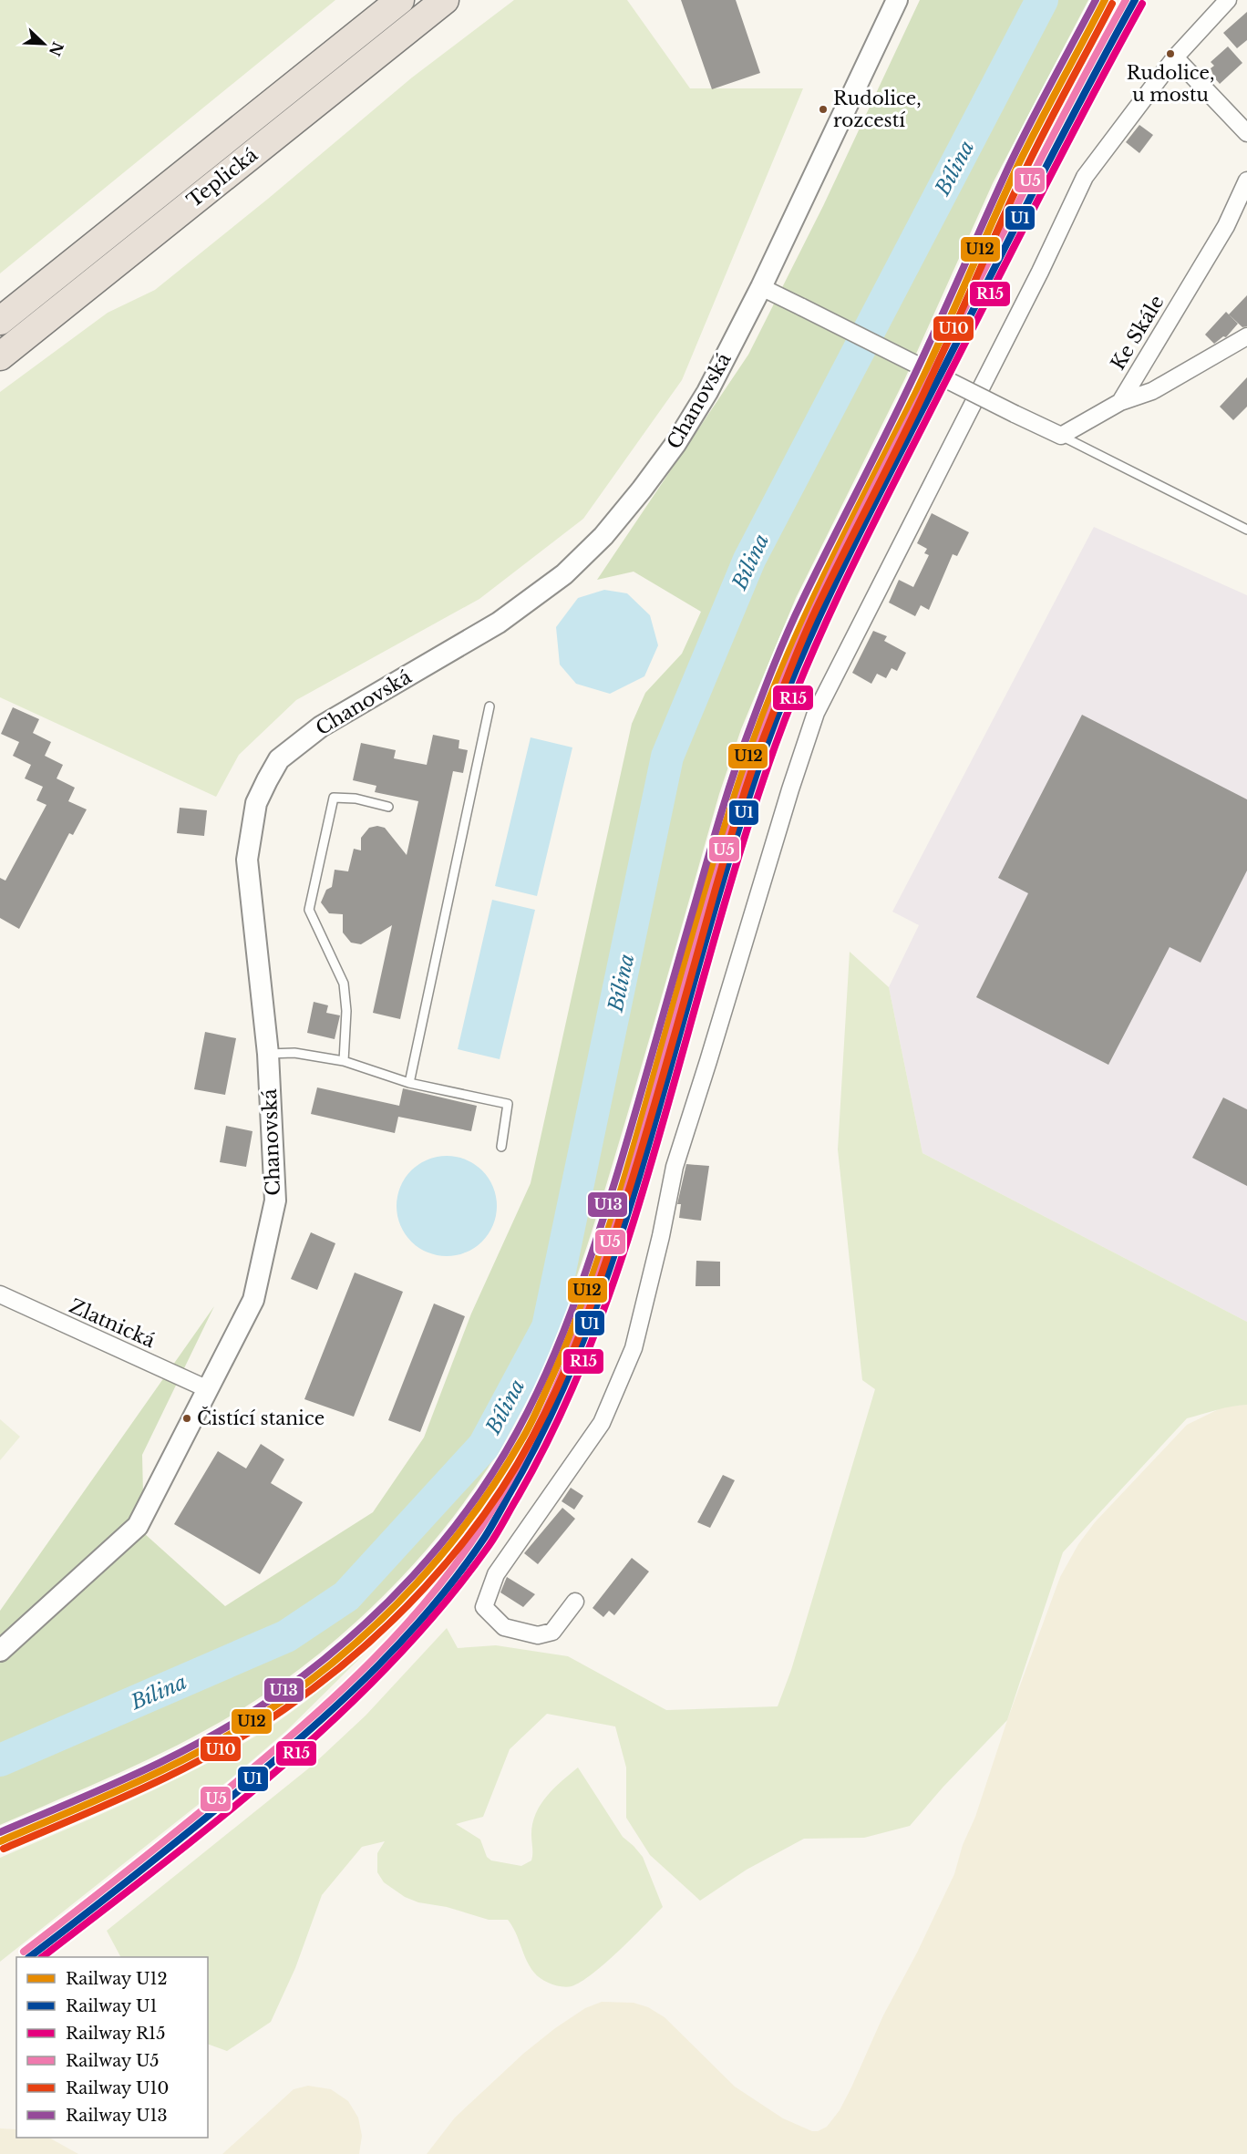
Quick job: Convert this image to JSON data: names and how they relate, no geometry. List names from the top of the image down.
{
  "streets": {
    "highway": ["Teplická"],
    "street": ["Ke Skále", "Chanovská", "Zlatnická"]
  },
  "crossings": [
    ["Chanovská", "Zlatnická"]
  ],
  "water": ["Bílina"],
  "places": ["Rudolice, u mostu", "Rudolice, rozcestí", "Čistící stanice"],
  "lines": [
    "rail line U12",
    "rail line U1",
    "rail line U5",
    "rail line U13",
    "rail line R15",
    "rail line U10"
  ],
  "legend": [
    "Railway U12",
    "Railway U1",
    "Railway R15",
    "Railway U5",
    "Railway U10",
    "Railway U13"
  ],
  "north": "bottom right"
}
